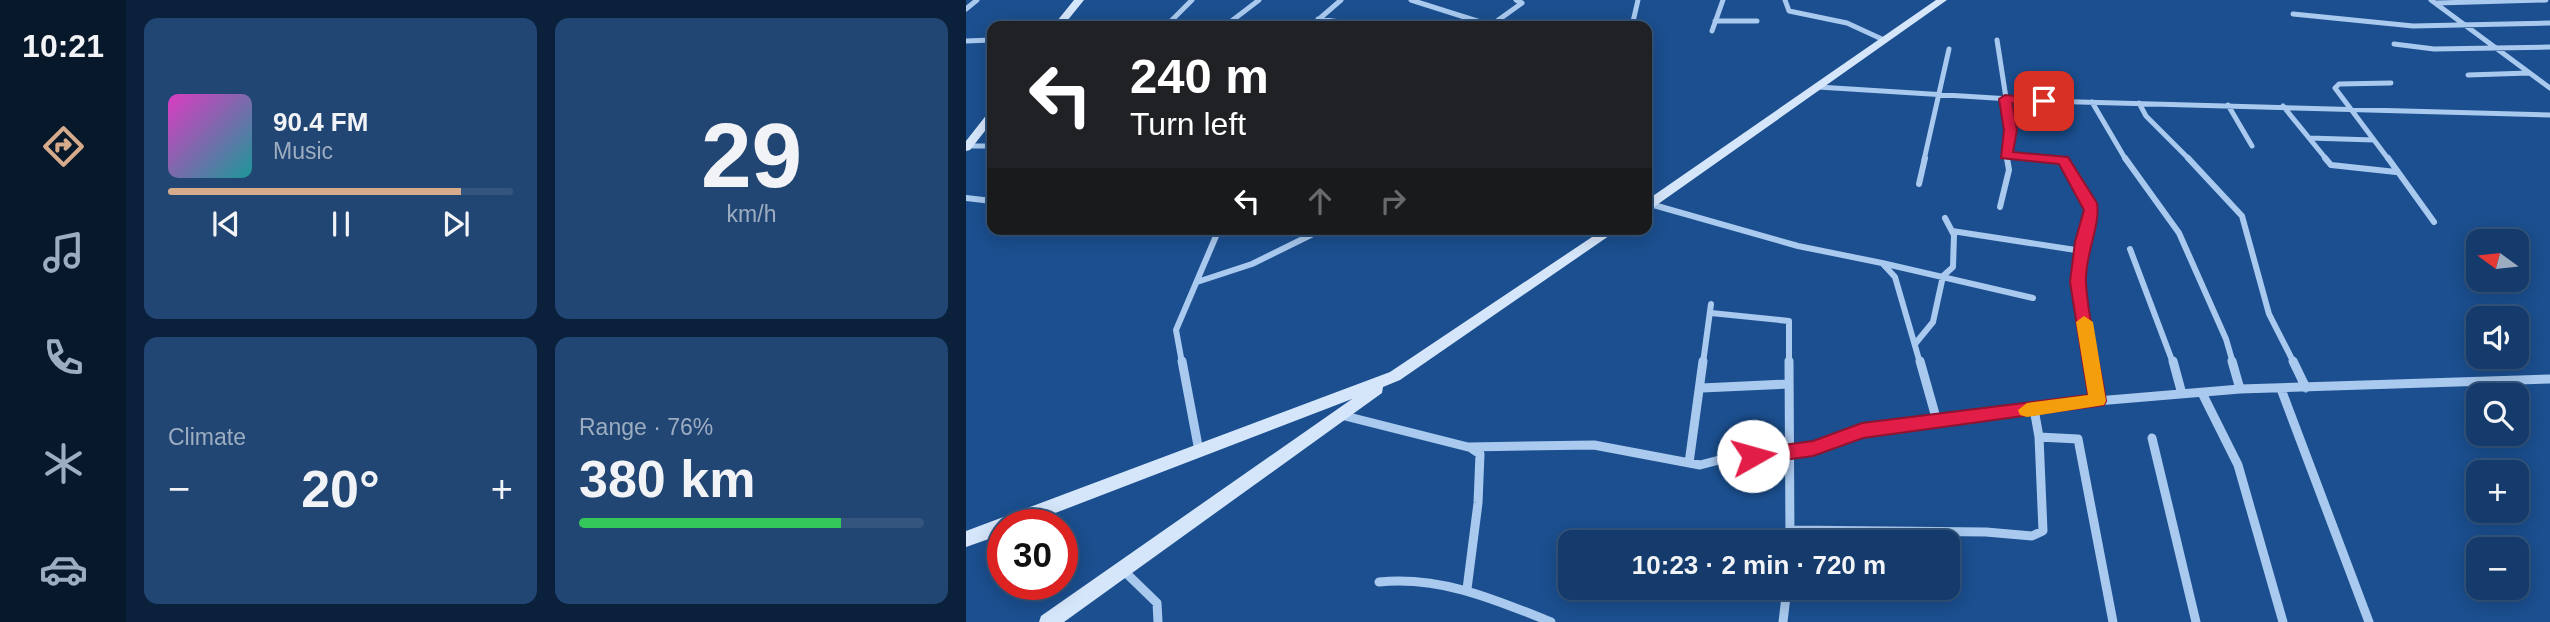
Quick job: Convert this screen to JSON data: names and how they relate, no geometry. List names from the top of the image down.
{
  "north": "left",
  "page": {
    "tabs": "10:21",
    "tile": [
      ["29", "km/h"],
      "Climate",
      ["Range · 76%", "380 km"]
    ],
    "turn": ["240 m", "Turn left"],
    "song": ["90.4 FM", "Music"],
    "map_buttons": ["+", "−"],
    "heat": ["−", "20°", "+"],
    "limit": "30",
    "trip": "10:23 · 2 min · 720 m"
  }
}
